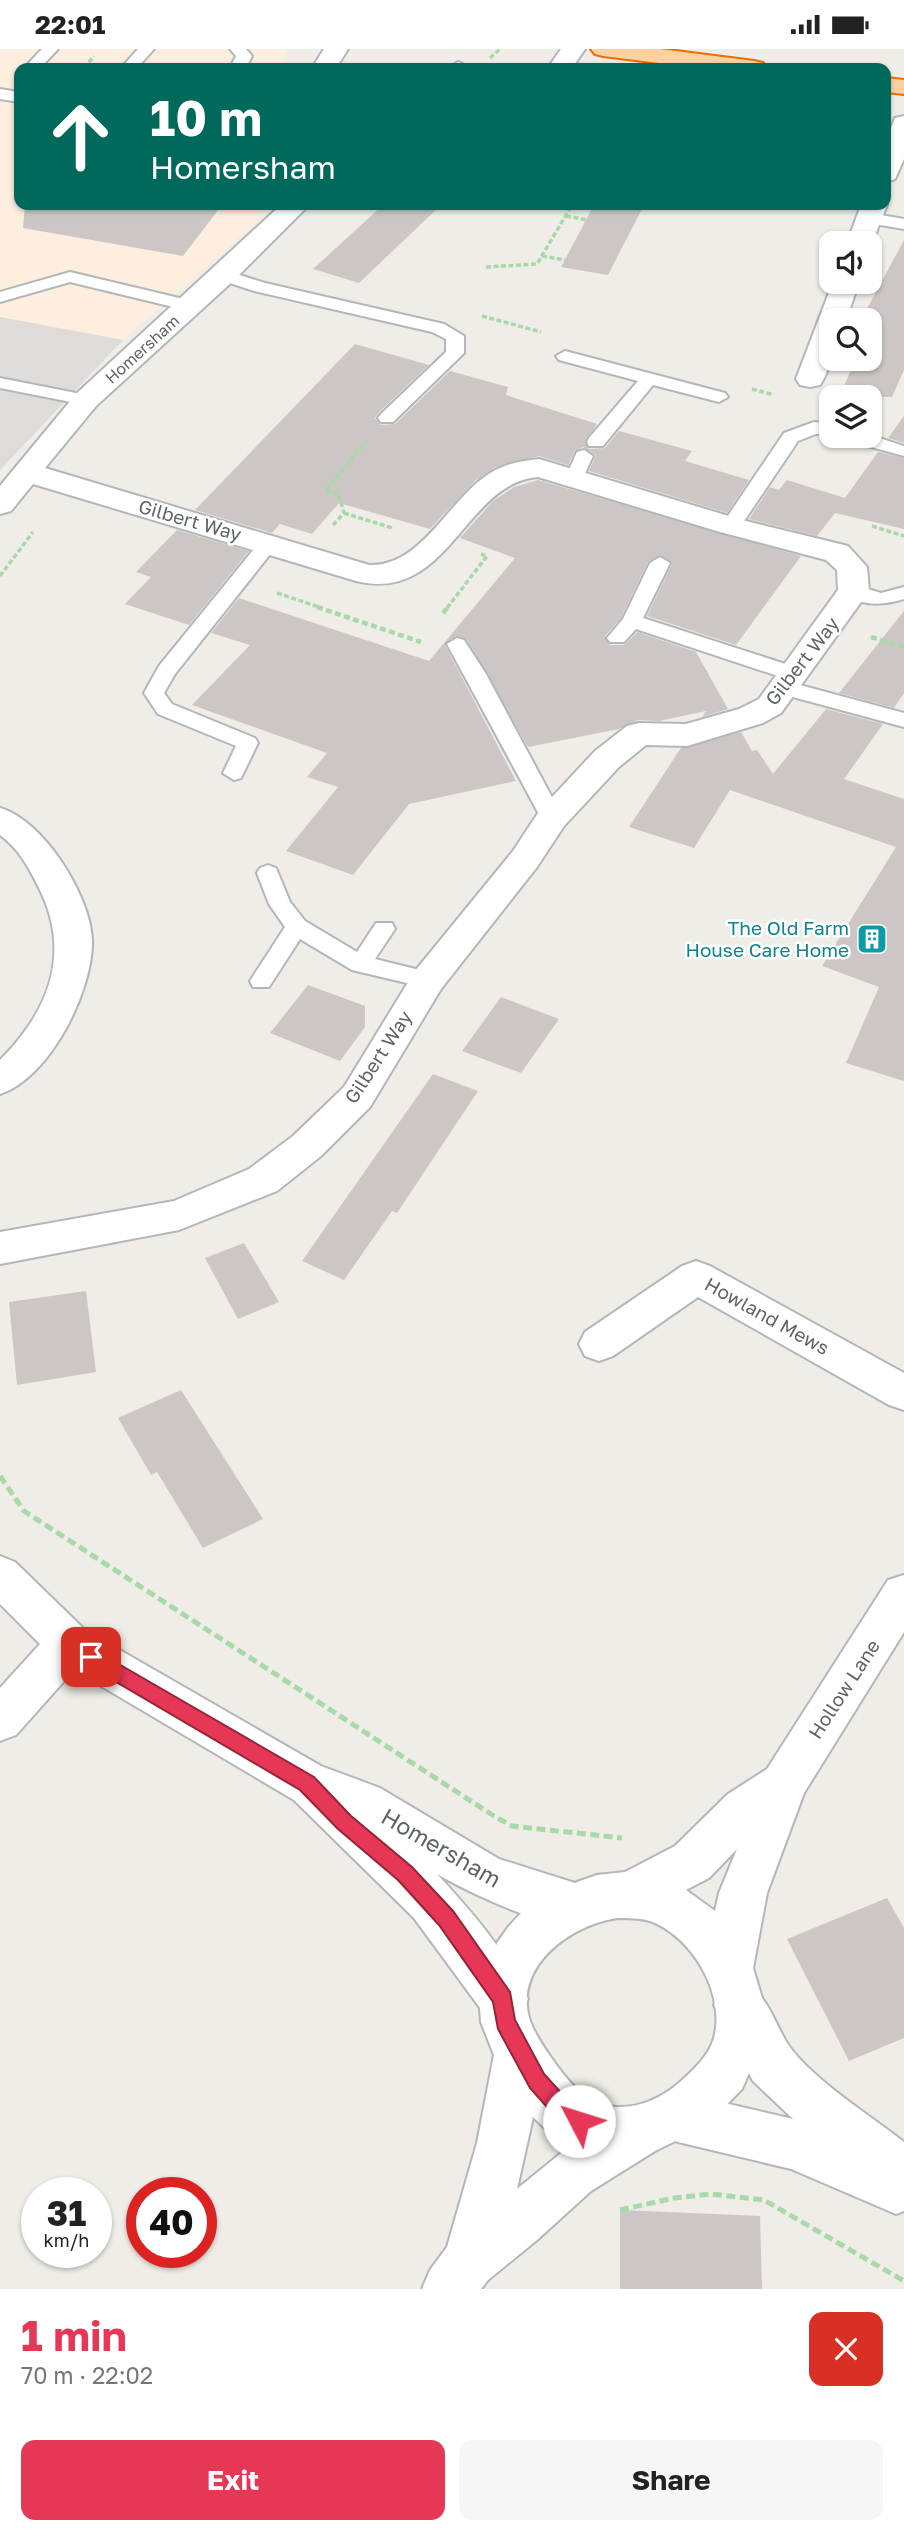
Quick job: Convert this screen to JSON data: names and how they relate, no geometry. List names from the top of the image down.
{
  "streets": {
    "street": [
      "Homersham",
      "Gilbert Way",
      "Howland Mews",
      "Hollow Lane"
    ]
  },
  "crossings": [
    ["Homersham", "Gilbert Way"],
    ["Homersham", "Hollow Lane"]
  ],
  "places": {
    "building": ["The Old Farm House Care Home"]
  },
  "page": {
    "status": "22:01",
    "turn": ["10 m", "Homersham"],
    "speed": "31 km/h",
    "limit": "40",
    "heading": ["1 min", "70 m · 22:02"],
    "buttons": ["Exit", "Share"]
  }
}
